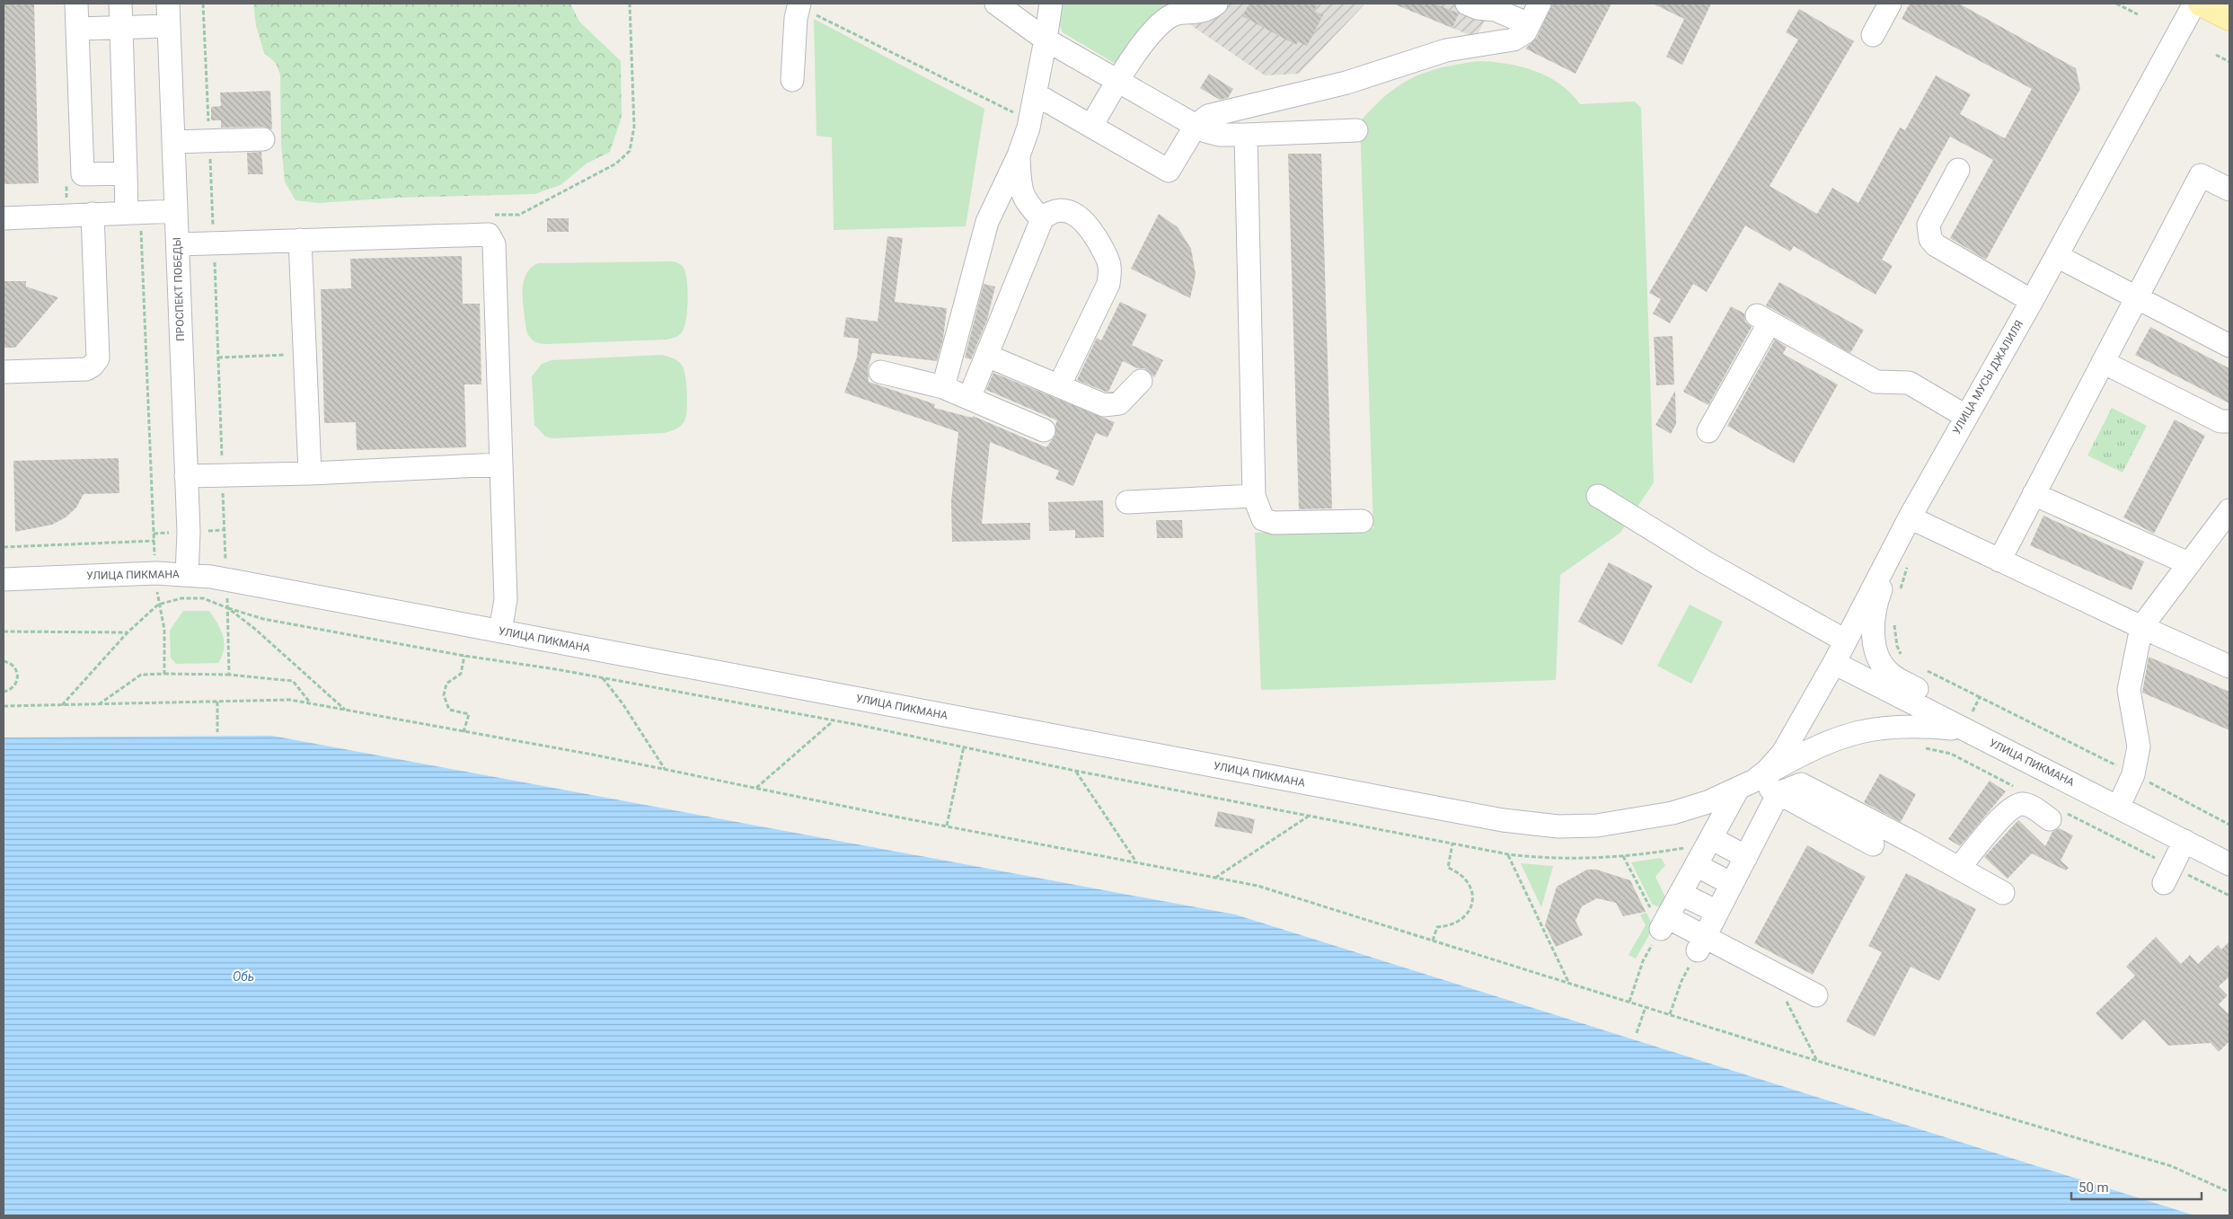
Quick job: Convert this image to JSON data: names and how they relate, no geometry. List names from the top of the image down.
{
  "streets": {
    "street": ["ПРОСПЕКТ ПОБЕДЫ", "УЛИЦА МУСЫ ДЖАЛИЛЯ", "УЛИЦА ПИКМАНА"]
  },
  "crossings": [
    ["ПРОСПЕКТ ПОБЕДЫ", "УЛИЦА ПИКМАНА"],
    ["УЛИЦА МУСЫ ДЖАЛИЛЯ", "УЛИЦА ПИКМАНА"]
  ],
  "water": ["Обь"],
  "scale_bar": "50 m"
}
